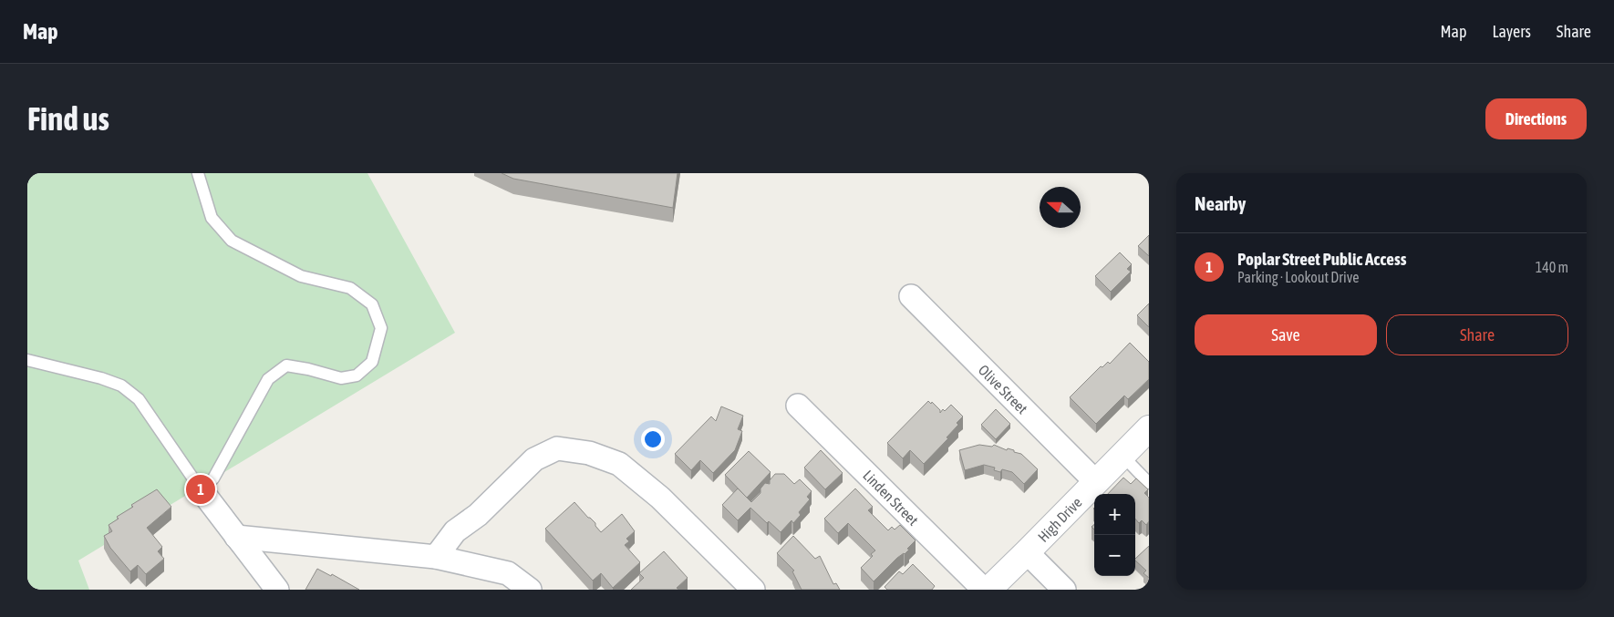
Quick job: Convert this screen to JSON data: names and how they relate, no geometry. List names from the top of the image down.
{
  "streets": {
    "street": ["Olive Street", "Linden Street", "High Drive"]
  },
  "crossings": [
    ["Olive Street", "High Drive"]
  ],
  "north": "left",
  "page": {
    "header": "Map",
    "nav": ["Map", "Layers", "Share"],
    "buttons": [
      "Directions",
      ["Save", "Share"]
    ],
    "title": "Find us",
    "heading": "Nearby",
    "list": [
      {
        "mark": "1",
        "name": "Poplar Street Public Access",
        "note": "Parking · Lookout Drive",
        "value": "140 m"
      }
    ],
    "pins": "1",
    "map_buttons": ["+", "−"]
  }
}
